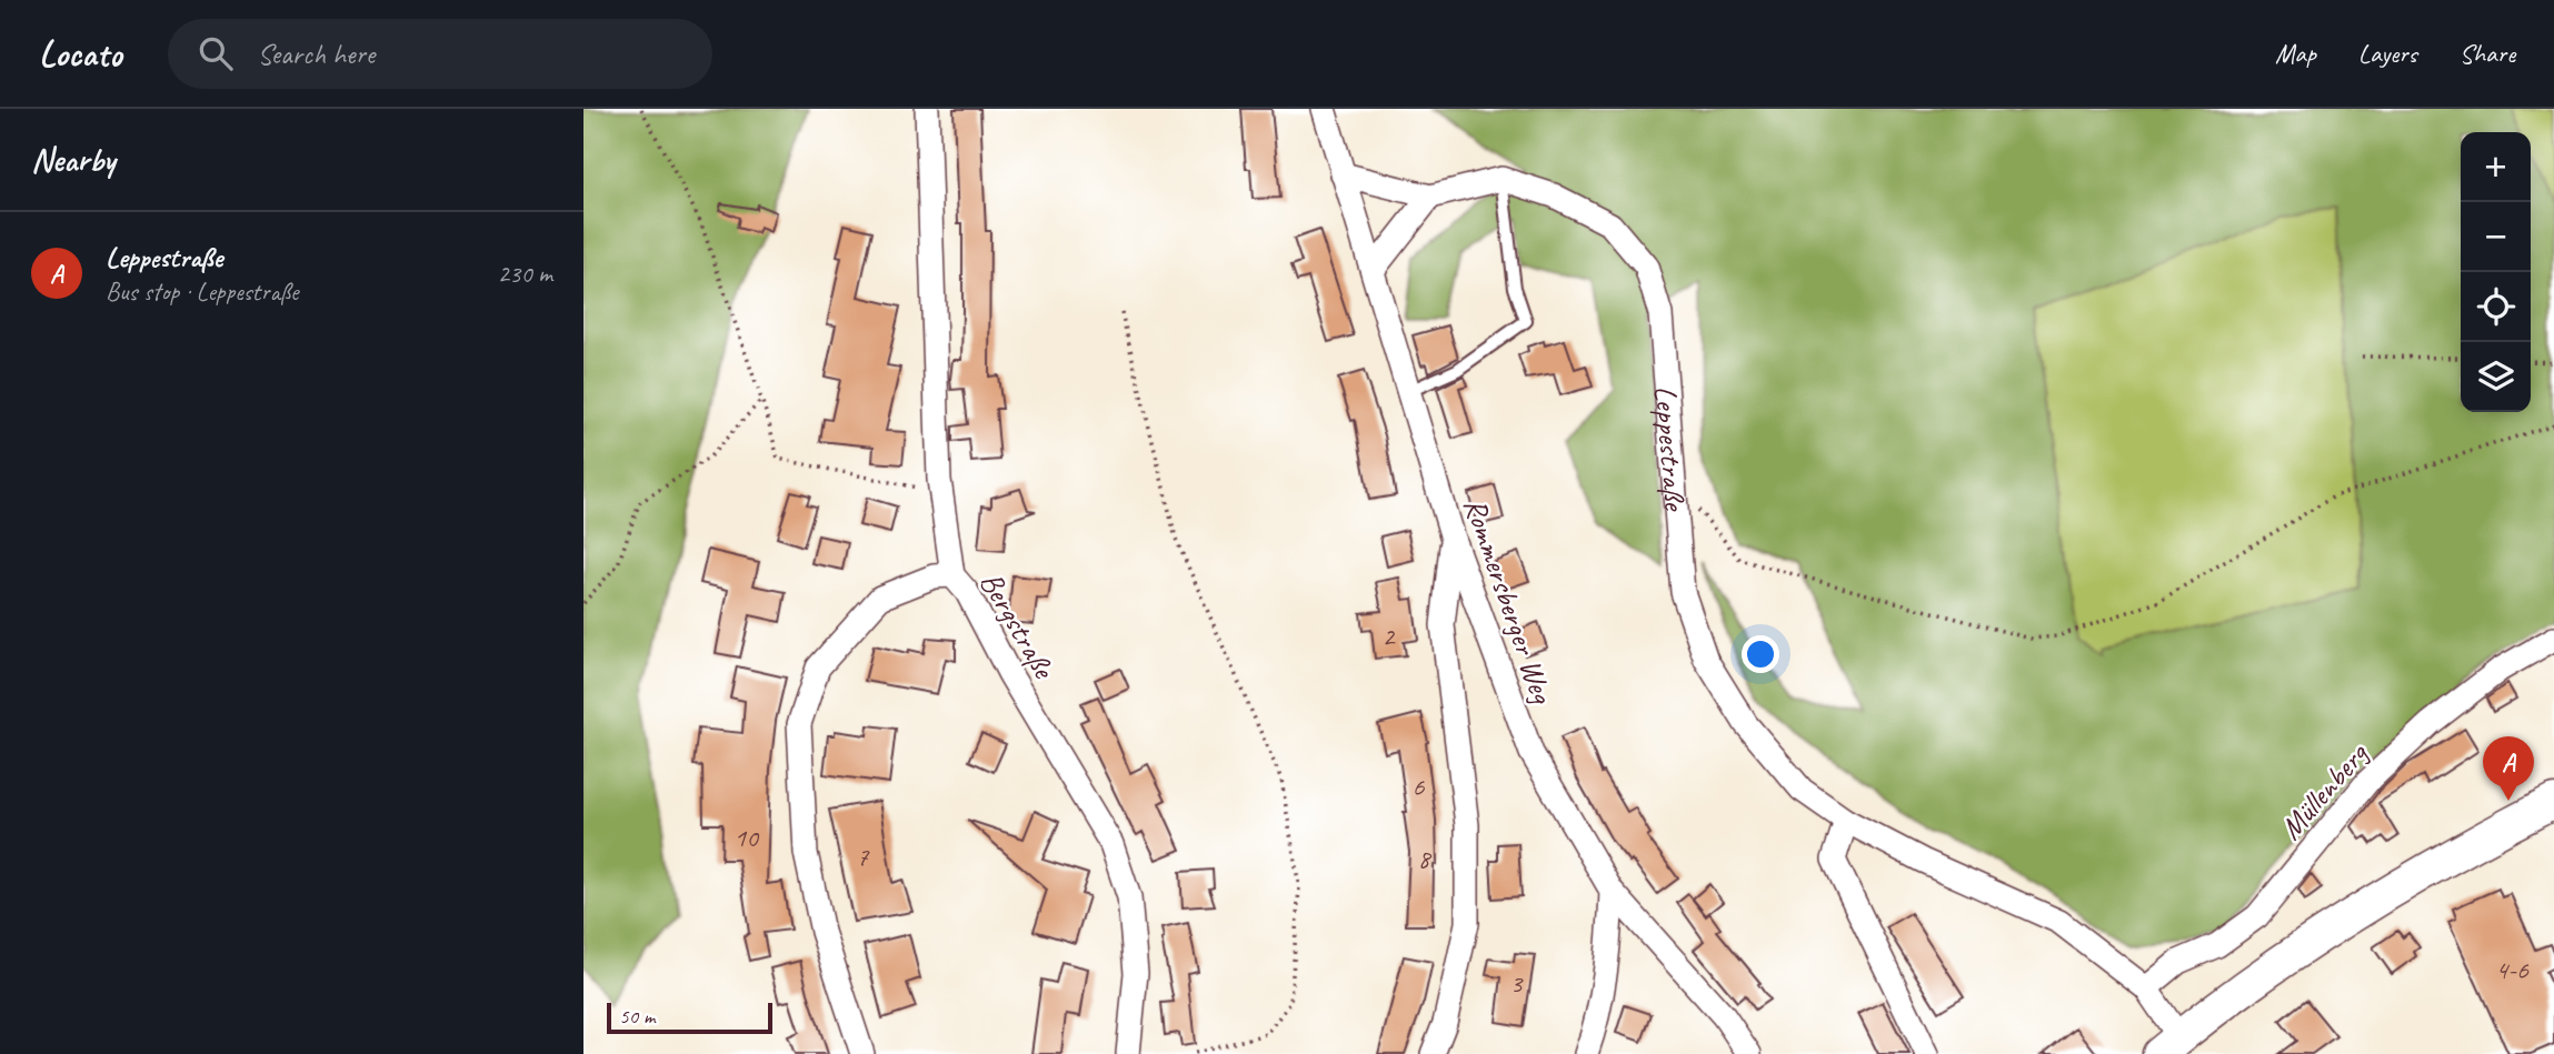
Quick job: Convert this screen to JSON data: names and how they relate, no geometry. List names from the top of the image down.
{
  "streets": {
    "main road": ["Leppestraße"],
    "street": ["Rommersberger Weg", "Bergstraße", "Müllenberg"]
  },
  "crossings": [
    ["Leppestraße", "Müllenberg"]
  ],
  "house_numbers": [
    "2",
    "6",
    "10",
    "7",
    "8",
    "4-6",
    "3"
  ],
  "scale_bar": "50 m",
  "page": {
    "header": "Locato",
    "search": "Search here",
    "nav": ["Map", "Layers", "Share"],
    "heading": "Nearby",
    "map_buttons": ["+", "−"],
    "list": [
      {
        "mark": "A",
        "name": "Leppestraße",
        "note": "Bus stop · Leppestraße",
        "value": "230 m"
      }
    ],
    "pins": "A",
    "scale": "50 m"
  }
}
